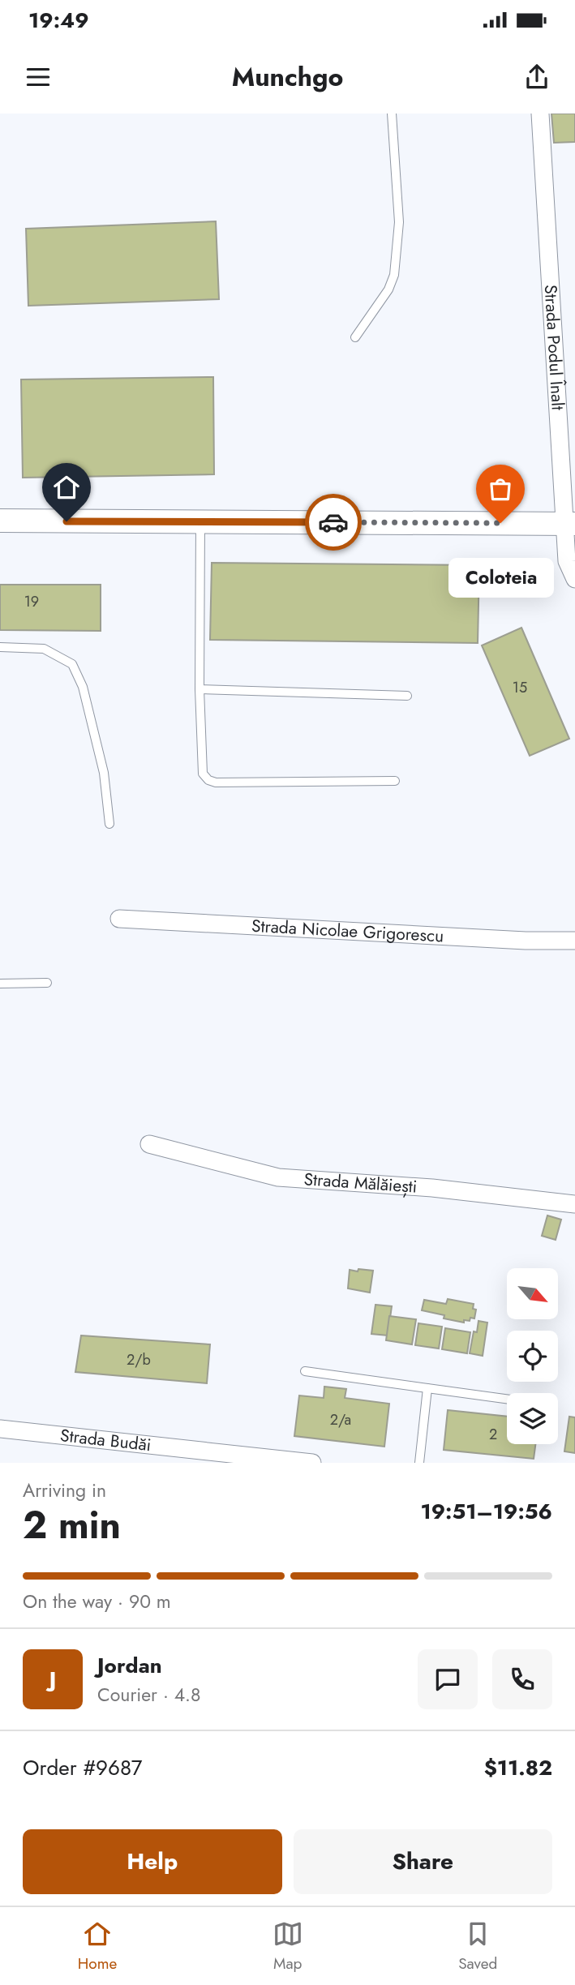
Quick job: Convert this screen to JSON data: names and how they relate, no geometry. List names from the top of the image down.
{
  "streets": {
    "street": [
      "Strada Podul Înalt",
      "Strada Nicolae Grigorescu",
      "Strada Mălăiești",
      "Strada Budăi"
    ]
  },
  "places": ["Coloteia"],
  "house_numbers": [
    "19",
    "15",
    "2/b",
    "2/a",
    "2"
  ],
  "north": "bottom right",
  "page": {
    "status": "19:49",
    "header": "Munchgo",
    "bubble": "Coloteia",
    "heading": ["2 min", "Arriving in", "19:51–19:56"],
    "panel": [
      "Jordan",
      "Courier · 4.8",
      "Order #9687",
      "$11.82"
    ],
    "bar": "On the way · 90 m",
    "round": "J",
    "buttons": ["Help", "Share"],
    "tabs": ["Home", "Map", "Saved"]
  }
}
